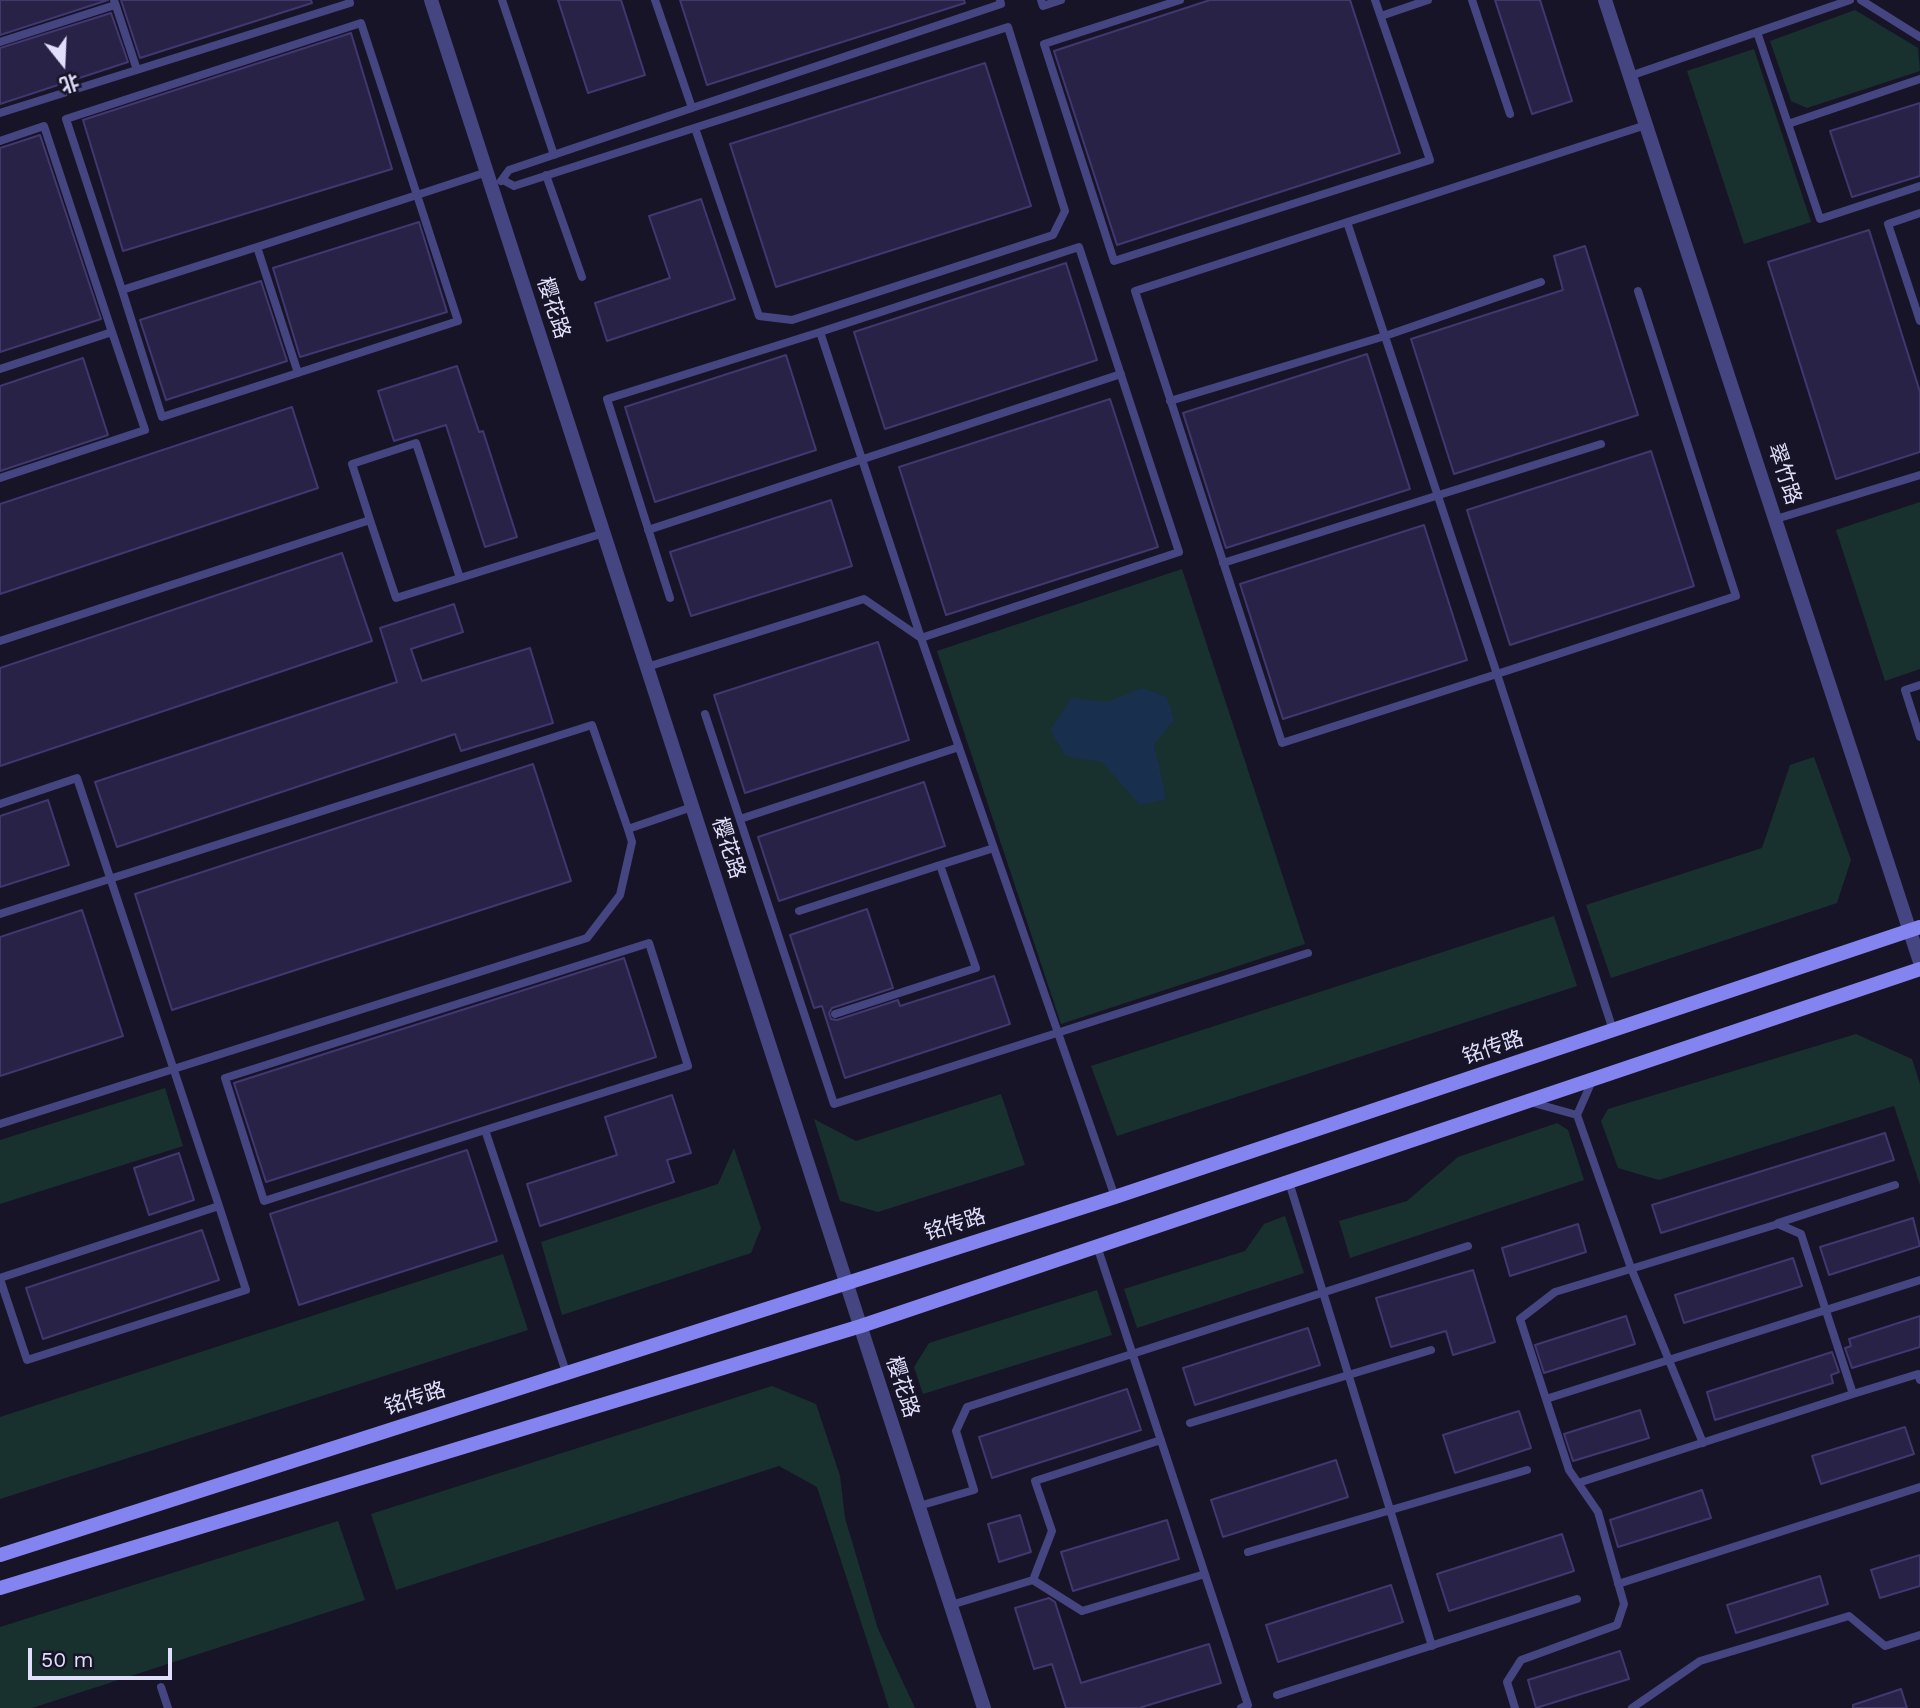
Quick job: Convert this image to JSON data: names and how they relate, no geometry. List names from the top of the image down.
{
  "streets": {
    "main road": ["铭传路"],
    "street": ["樱花路", "翠竹路"]
  },
  "crossings": [
    ["樱花路", "铭传路"],
    ["翠竹路", "铭传路"]
  ],
  "scale_bar": "50 m",
  "north": "bottom"
}
